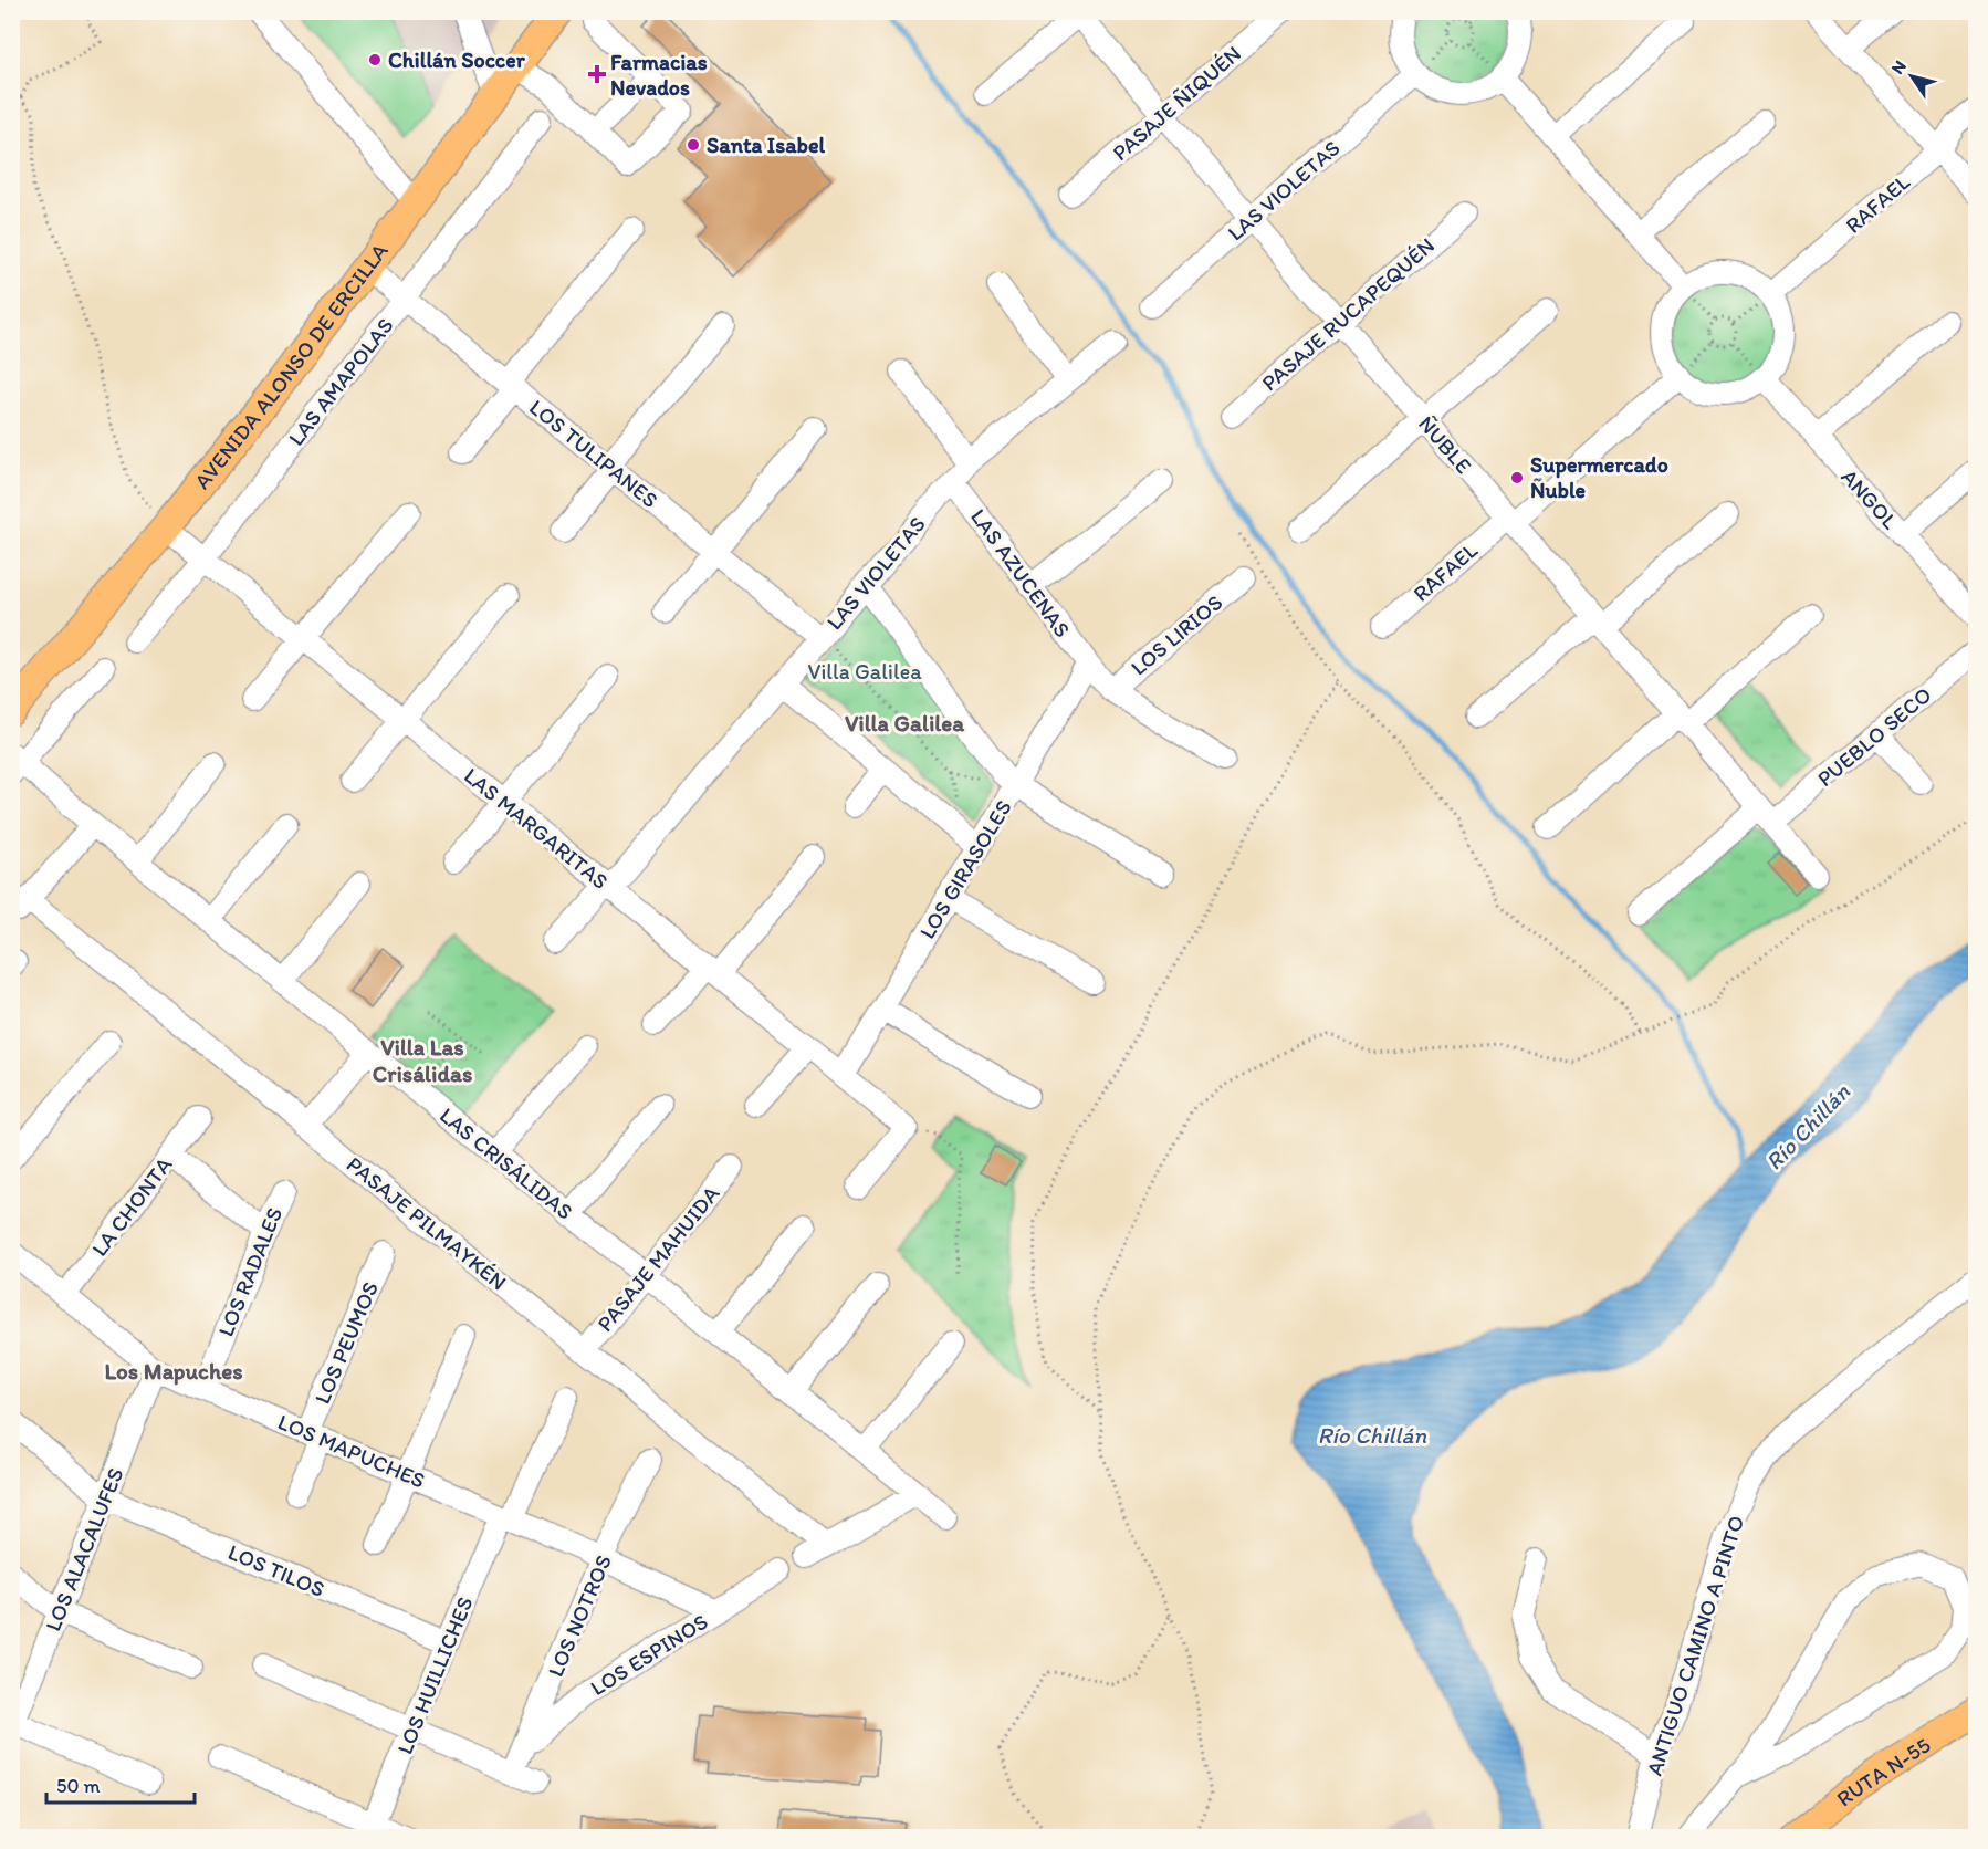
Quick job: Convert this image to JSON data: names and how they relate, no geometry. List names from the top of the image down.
{
  "streets": {
    "main road": ["AVENIDA ALONSO DE ERCILLA", "RUTA N-55"],
    "street": [
      "PASAJE ÑIQUÉN",
      "LAS VIOLETAS",
      "RAFAEL",
      "PASAJE RUCAPEQUÉN",
      "LAS AMAPOLAS",
      "ÑUBLE",
      "LOS TULIPANES",
      "ANGOL",
      "LAS AZUCENAS",
      "LOS LIRIOS",
      "PUEBLO SECO",
      "LAS MARGARITAS",
      "LOS GIRASOLES",
      "LAS CRISÁLIDAS",
      "LA CHONTA",
      "PASAJE PILMAYKÉN",
      "PASAJE MAHUIDA",
      "LOS RADALES",
      "LOS PEUMOS",
      "LOS MAPUCHES",
      "LOS ALACALUFES",
      "LOS TILOS",
      "LOS NOTROS",
      "ANTIGUO CAMINO A PINTO",
      "LOS ESPINOS",
      "LOS HUILLICHES"
    ]
  },
  "crossings": [
    ["PASAJE ÑIQUÉN", "ÑUBLE"],
    ["LAS VIOLETAS", "ÑUBLE"],
    ["LAS VIOLETAS", "LOS TULIPANES"],
    ["LAS VIOLETAS", "LAS AZUCENAS"],
    ["LAS VIOLETAS", "LAS MARGARITAS"],
    ["RAFAEL", "ÑUBLE"],
    ["PASAJE RUCAPEQUÉN", "ÑUBLE"],
    ["AVENIDA ALONSO DE ERCILLA", "LOS TULIPANES"],
    ["AVENIDA ALONSO DE ERCILLA", "LAS MARGARITAS"],
    ["LAS AMAPOLAS", "LOS TULIPANES"],
    ["LAS AMAPOLAS", "LAS MARGARITAS"],
    ["ÑUBLE", "PUEBLO SECO"],
    ["LAS AZUCENAS", "LOS LIRIOS"],
    ["LAS AZUCENAS", "LOS GIRASOLES"],
    ["LAS MARGARITAS", "LOS GIRASOLES"],
    ["LAS CRISÁLIDAS", "PASAJE PILMAYKÉN"],
    ["LAS CRISÁLIDAS", "PASAJE MAHUIDA"],
    ["LA CHONTA", "LOS MAPUCHES"],
    ["PASAJE PILMAYKÉN", "PASAJE MAHUIDA"],
    ["LOS RADALES", "LOS MAPUCHES"],
    ["LOS PEUMOS", "LOS MAPUCHES"],
    ["LOS MAPUCHES", "LOS ALACALUFES"],
    ["LOS MAPUCHES", "LOS NOTROS"],
    ["LOS MAPUCHES", "LOS ESPINOS"],
    ["LOS MAPUCHES", "LOS HUILLICHES"],
    ["LOS ALACALUFES", "LOS TILOS"],
    ["LOS TILOS", "LOS HUILLICHES"],
    ["LOS NOTROS", "LOS ESPINOS"]
  ],
  "districts": ["Villa Galilea", "Villa Las Crisálidas", "Los Mapuches"],
  "water": ["Río Chillán"],
  "parks": ["Villa Galilea"],
  "places": {
    "other": ["Chillán Soccer", "Santa Isabel", "Supermercado Ñuble"],
    "health": ["Farmacias Nevados"]
  },
  "scale_bar": "50 m",
  "north": "top left"
}
